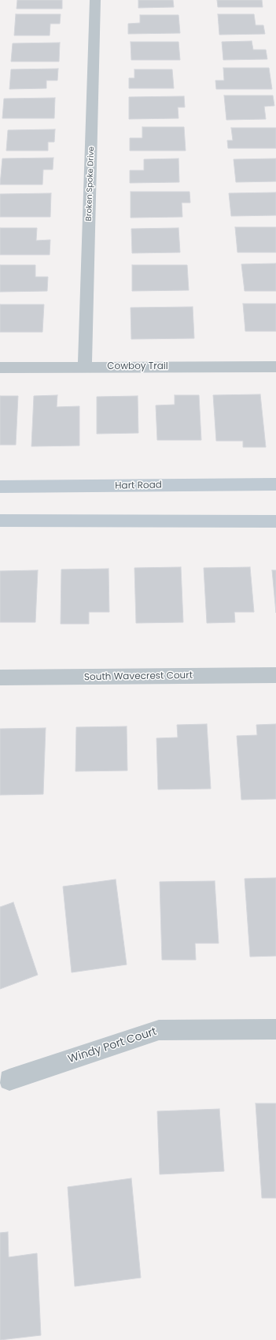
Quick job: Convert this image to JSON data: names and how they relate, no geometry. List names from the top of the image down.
{
  "streets": {
    "street": [
      "Broken Spoke Drive",
      "Cowboy Trail",
      "Hart Road",
      "South Wavecrest Court",
      "Windy Port Court"
    ]
  },
  "crossings": [
    ["Broken Spoke Drive", "Cowboy Trail"]
  ]
}
